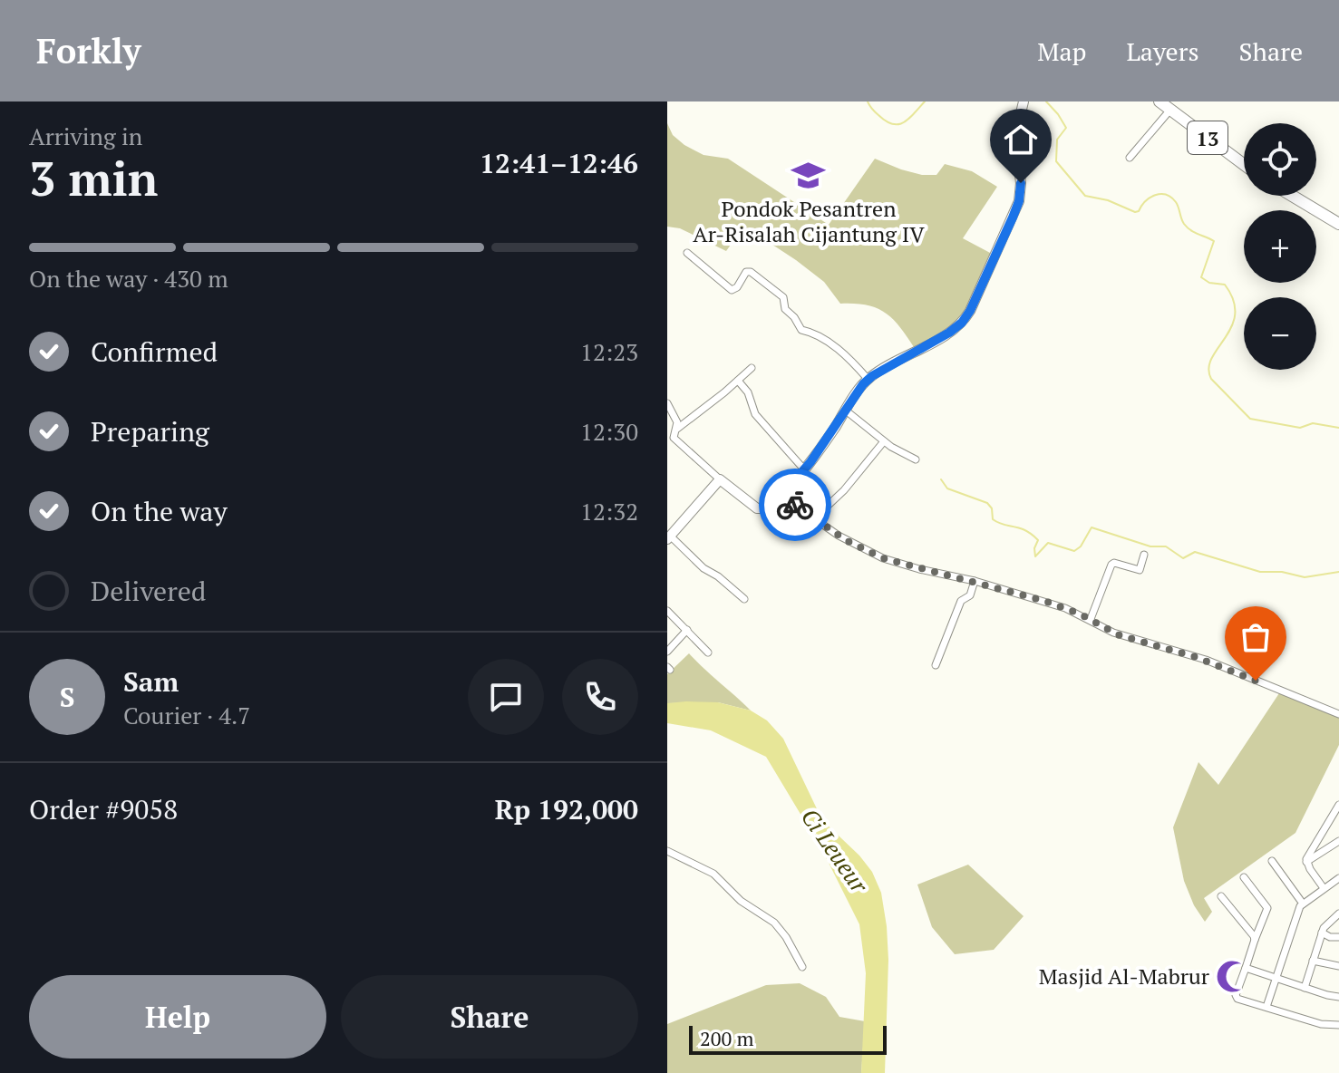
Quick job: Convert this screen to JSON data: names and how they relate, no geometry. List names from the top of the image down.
{
  "streets": {
    "highway": ["13"]
  },
  "water": ["Ci Leueur"],
  "places": {
    "school or university": ["Pondok Pesantren Ar-Risalah Cijantung IV"],
    "mosque": ["Masjid Al-Mabrur"]
  },
  "scale_bar": "200 m",
  "page": {
    "header": "Forkly",
    "nav": ["Map", "Layers", "Share"],
    "heading": ["3 min", "Arriving in", "12:41–12:46"],
    "panel": [
      "Sam",
      "Courier · 4.7",
      "Order #9058",
      "Rp 192,000"
    ],
    "map_buttons": ["+", "−"],
    "bar": "On the way · 430 m",
    "list": [
      ["Confirmed", "12:23"],
      ["Preparing", "12:30"],
      ["On the way", "12:32"],
      "Delivered"
    ],
    "round": "S",
    "buttons": ["Help", "Share"],
    "scale": "200 m"
  }
}
